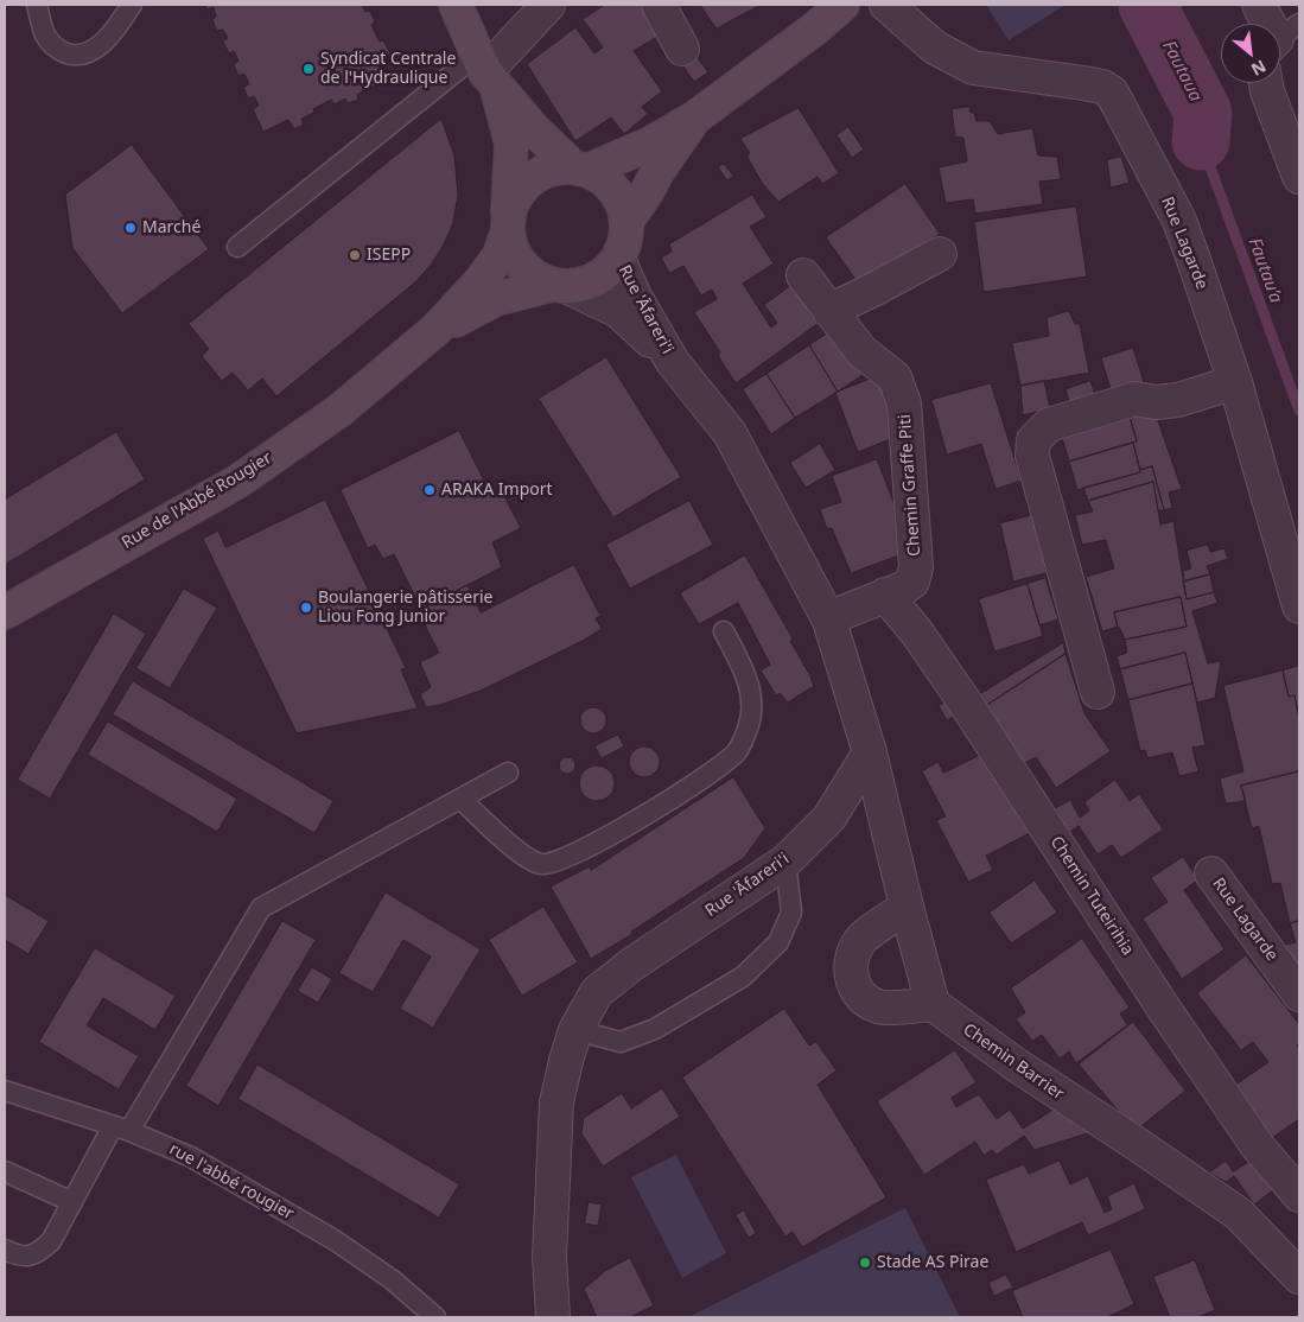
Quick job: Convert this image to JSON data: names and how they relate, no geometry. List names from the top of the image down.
{
  "streets": {
    "main road": ["Rue de l'Abbé Rougier"],
    "street": [
      "Rue Lagarde",
      "Rue 'Āfareri'i",
      "Chemin Graffe Piti",
      "Chemin Tuteirihia",
      "Chemin Barrier"
    ],
    "lane": ["rue l'abbé rougier"]
  },
  "crossings": [
    ["Rue 'Āfareri'i", "Chemin Graffe Piti"],
    ["Rue 'Āfareri'i", "Rue de l'Abbé Rougier"],
    ["Chemin Graffe Piti", "Chemin Tuteirihia"]
  ],
  "water": ["Fautaua", "Fautau’a"],
  "places": [
    "Syndicat Centrale de l'Hydraulique",
    "Marché",
    "ISEPP",
    "ARAKA Import",
    "Boulangerie pâtisserie Liou Fong Junior",
    "Stade AS Pirae"
  ],
  "north": "bottom right"
}
